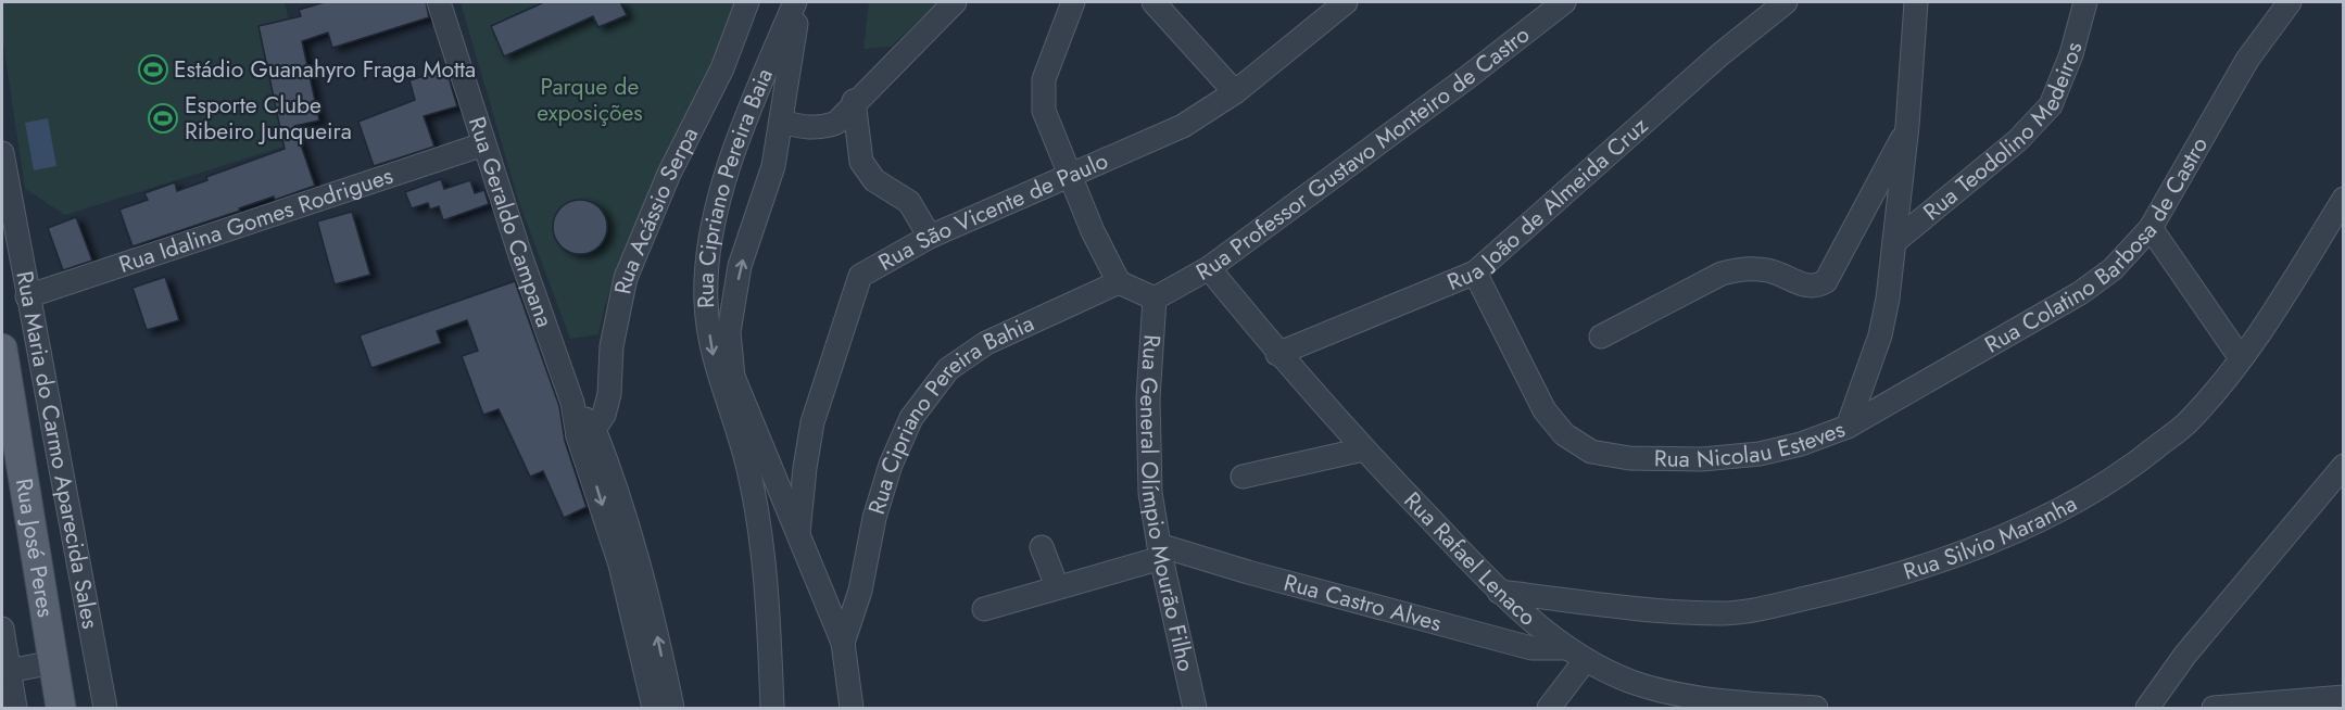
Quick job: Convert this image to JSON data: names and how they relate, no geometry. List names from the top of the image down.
{
  "streets": {
    "main road": ["Rua José Peres"],
    "street": [
      "Rua Teodolino Medeiros",
      "Rua Professor Gustavo Monteiro de Castro",
      "Rua Cipriano Pereira Baia",
      "Rua João de Almeida Cruz",
      "Rua São Vicente de Paulo",
      "Rua Acássio Serpa",
      "Rua Idalina Gomes Rodrigues",
      "Rua Geraldo Campana",
      "Rua Colatino Barbosa de Castro",
      "Rua Cipriano Pereira Bahia",
      "Rua Nicolau Esteves",
      "Rua Maria do Carmo Aparecida Sales",
      "Rua General Olímpio Mourão Filho",
      "Rua Silvio Maranha",
      "Rua Rafael Lenaco",
      "Rua Castro Alves"
    ]
  },
  "crossings": [
    ["Rua Teodolino Medeiros", "Rua Nicolau Esteves"],
    ["Rua Professor Gustavo Monteiro de Castro", "Rua General Olímpio Mourão Filho"],
    ["Rua Professor Gustavo Monteiro de Castro", "Rua Rafael Lenaco"],
    ["Rua João de Almeida Cruz", "Rua Nicolau Esteves"],
    ["Rua João de Almeida Cruz", "Rua Rafael Lenaco"],
    ["Rua Acássio Serpa", "Rua Geraldo Campana"],
    ["Rua Idalina Gomes Rodrigues", "Rua Geraldo Campana"],
    ["Rua Idalina Gomes Rodrigues", "Rua Maria do Carmo Aparecida Sales"],
    ["Rua Colatino Barbosa de Castro", "Rua Nicolau Esteves"],
    ["Rua General Olímpio Mourão Filho", "Rua Castro Alves"],
    ["Rua Silvio Maranha", "Rua Rafael Lenaco"],
    ["Rua Rafael Lenaco", "Rua Castro Alves"]
  ],
  "parks": ["Parque de exposições"],
  "places": {
    "sports": ["Estádio Guanahyro Fraga Motta", "Esporte Clube Ribeiro Junqueira"]
  }
}
